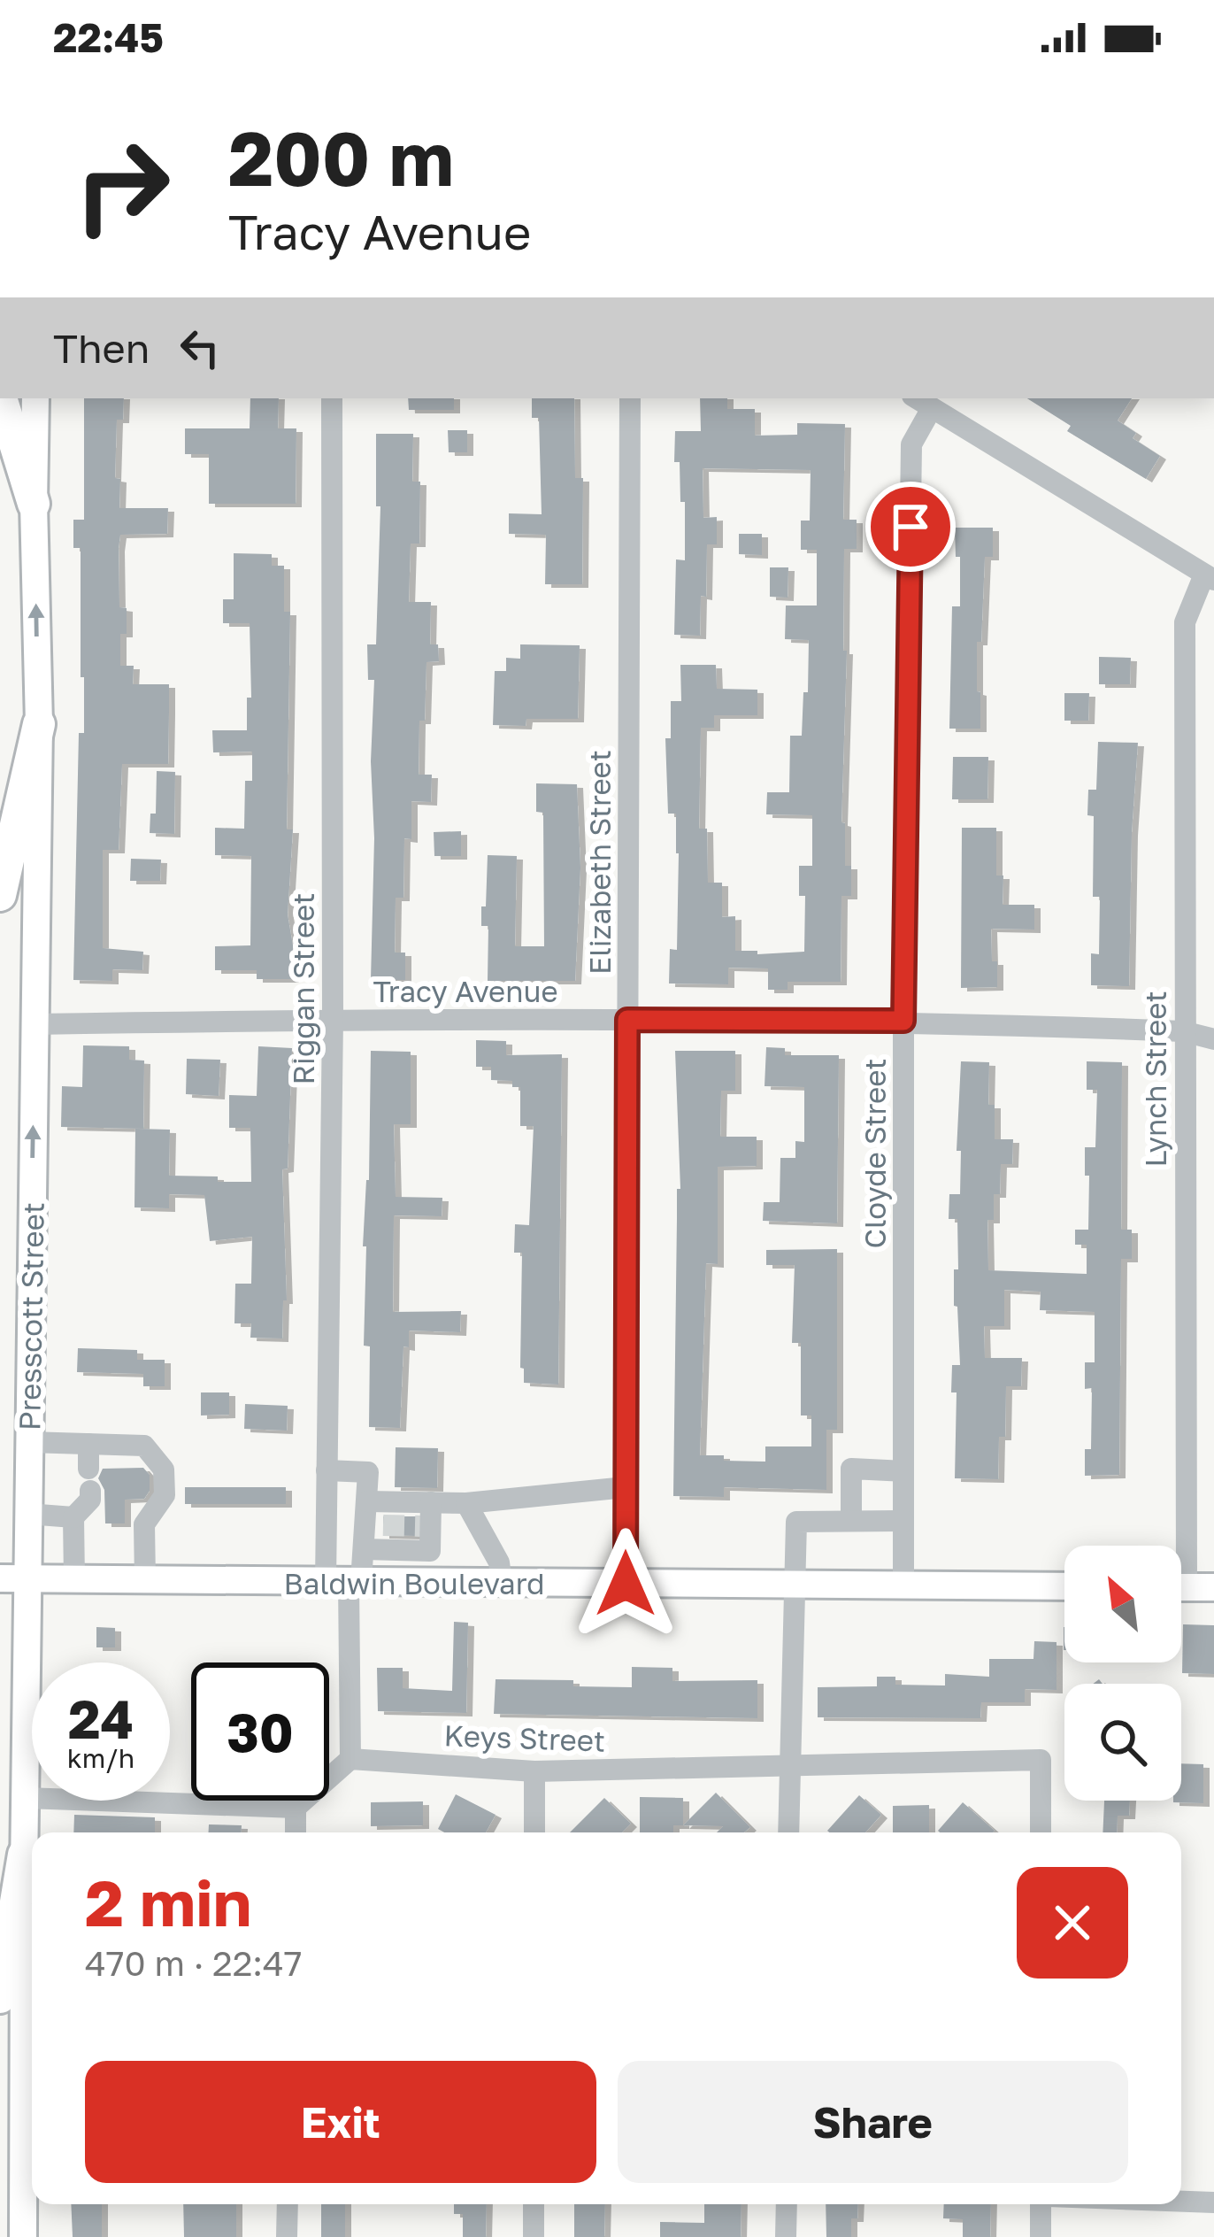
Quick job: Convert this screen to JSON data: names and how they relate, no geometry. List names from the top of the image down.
{
  "streets": {
    "main road": ["Presscott Street", "Baldwin Boulevard"],
    "street": [
      "Elizabeth Street",
      "Riggan Street",
      "Tracy Avenue",
      "Lynch Street",
      "Cloyde Street",
      "Keys Street"
    ]
  },
  "crossings": [
    ["Elizabeth Street", "Tracy Avenue"],
    ["Elizabeth Street", "Baldwin Boulevard"],
    ["Riggan Street", "Tracy Avenue"],
    ["Riggan Street", "Baldwin Boulevard"],
    ["Riggan Street", "Keys Street"],
    ["Tracy Avenue", "Lynch Street"],
    ["Tracy Avenue", "Cloyde Street"],
    ["Tracy Avenue", "Presscott Street"],
    ["Cloyde Street", "Baldwin Boulevard"],
    ["Presscott Street", "Baldwin Boulevard"]
  ],
  "north": "top left",
  "page": {
    "status": "22:45",
    "turn": ["200 m", "Tracy Avenue"],
    "then": "Then",
    "speed": "24 km/h",
    "limit": "30",
    "heading": ["2 min", "470 m · 22:47"],
    "buttons": ["Exit", "Share"]
  }
}
